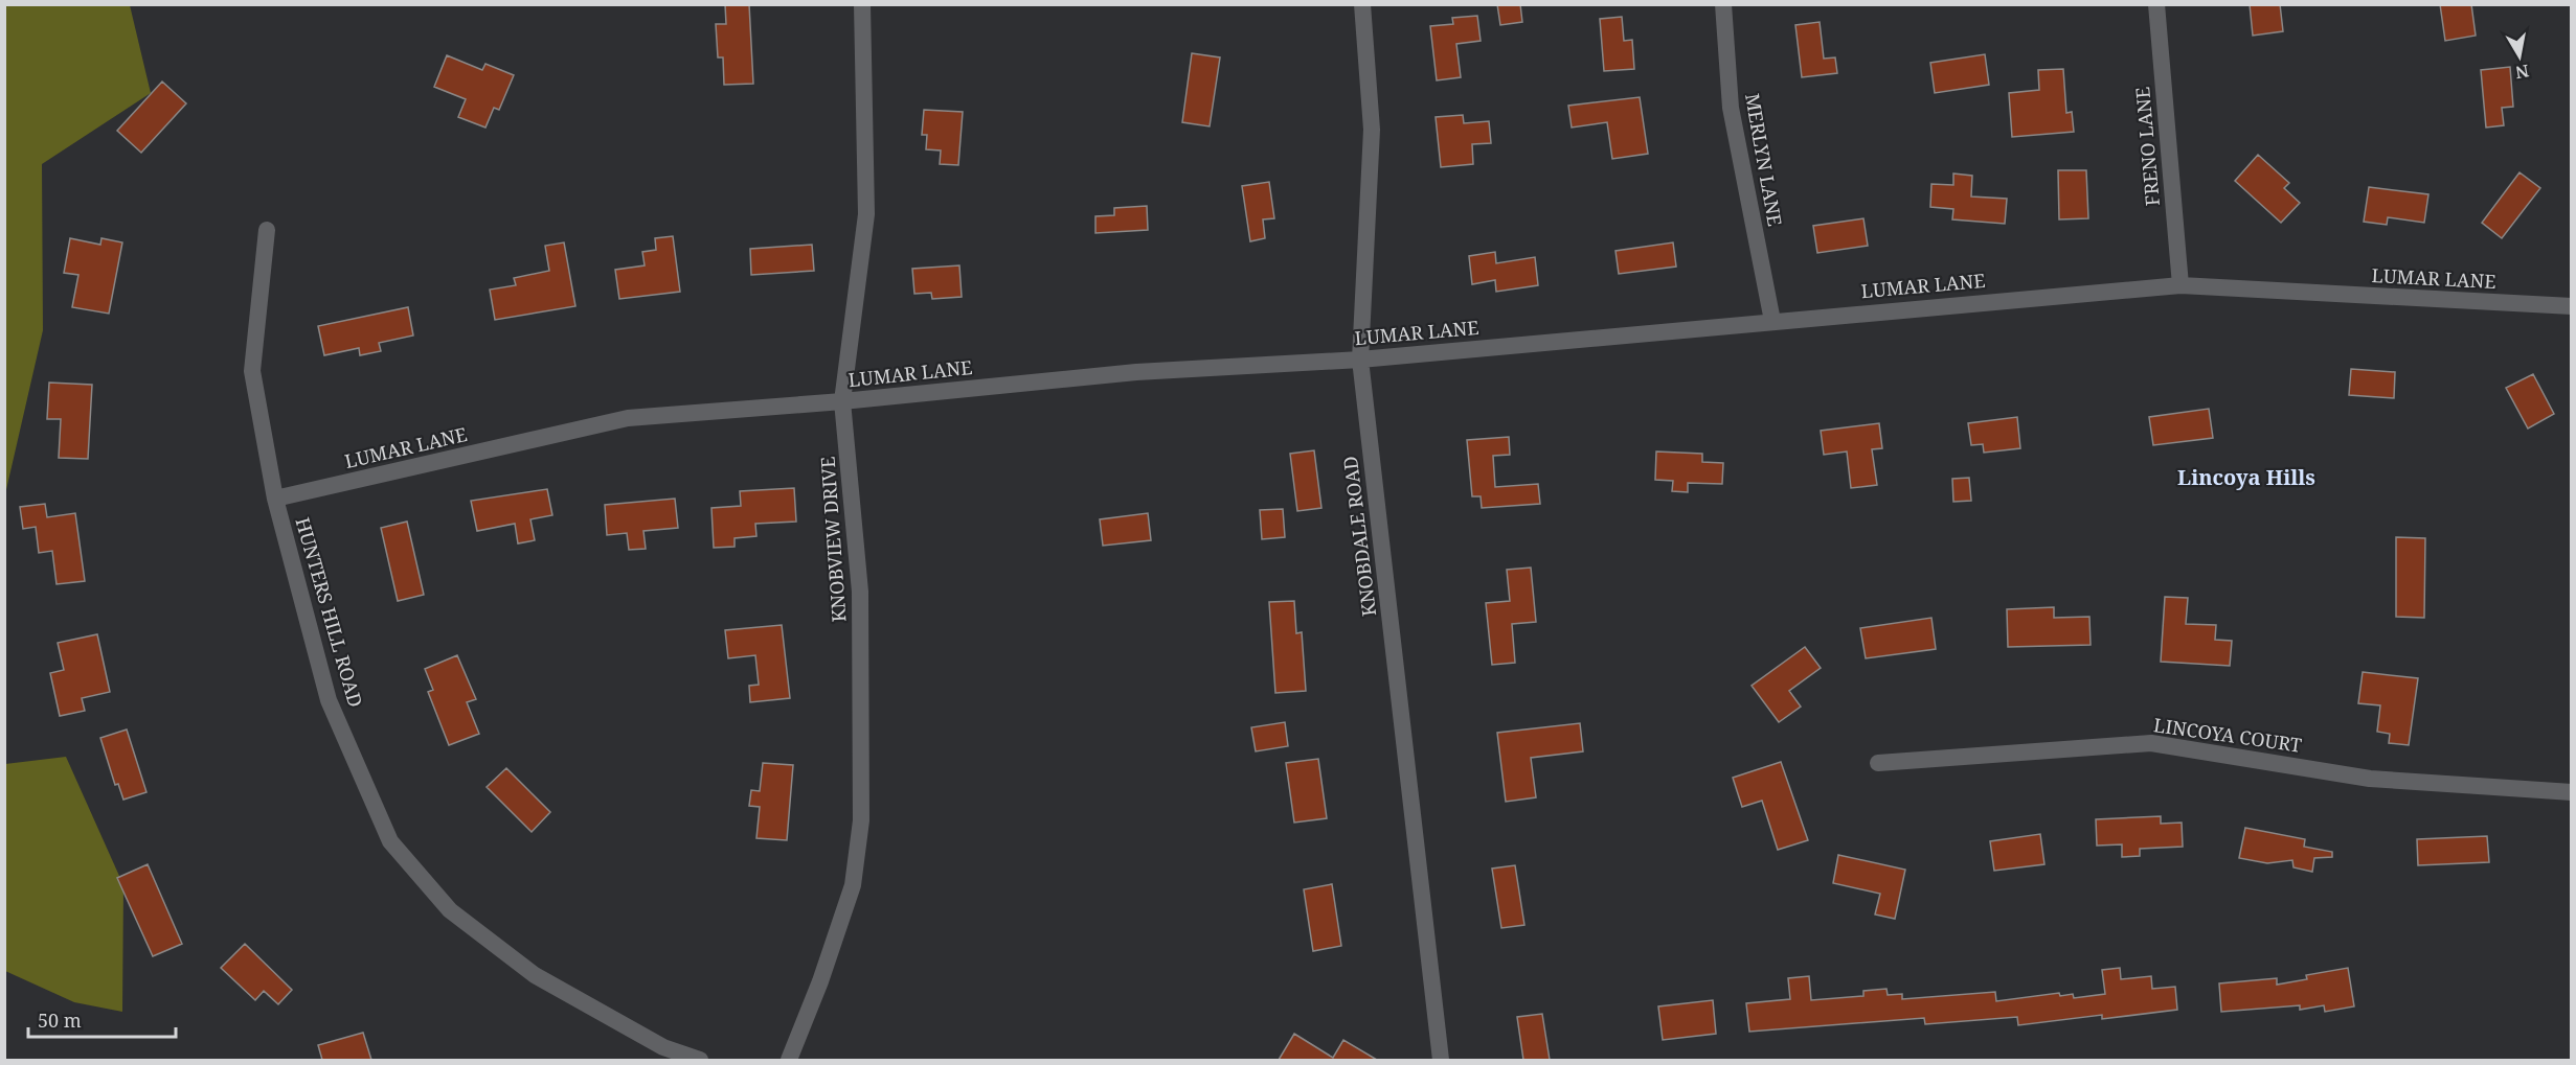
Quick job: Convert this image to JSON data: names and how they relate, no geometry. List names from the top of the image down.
{
  "streets": {
    "street": [
      "FRENO LANE",
      "MERLYN LANE",
      "LUMAR LANE",
      "KNOBDALE ROAD",
      "KNOBVIEW DRIVE",
      "HUNTERS HILL ROAD",
      "LINCOYA COURT"
    ]
  },
  "crossings": [
    ["FRENO LANE", "LUMAR LANE"],
    ["MERLYN LANE", "LUMAR LANE"],
    ["LUMAR LANE", "KNOBDALE ROAD"],
    ["LUMAR LANE", "KNOBVIEW DRIVE"],
    ["LUMAR LANE", "HUNTERS HILL ROAD"]
  ],
  "districts": ["Lincoya Hills"],
  "scale_bar": "50 m",
  "north": "bottom"
}
